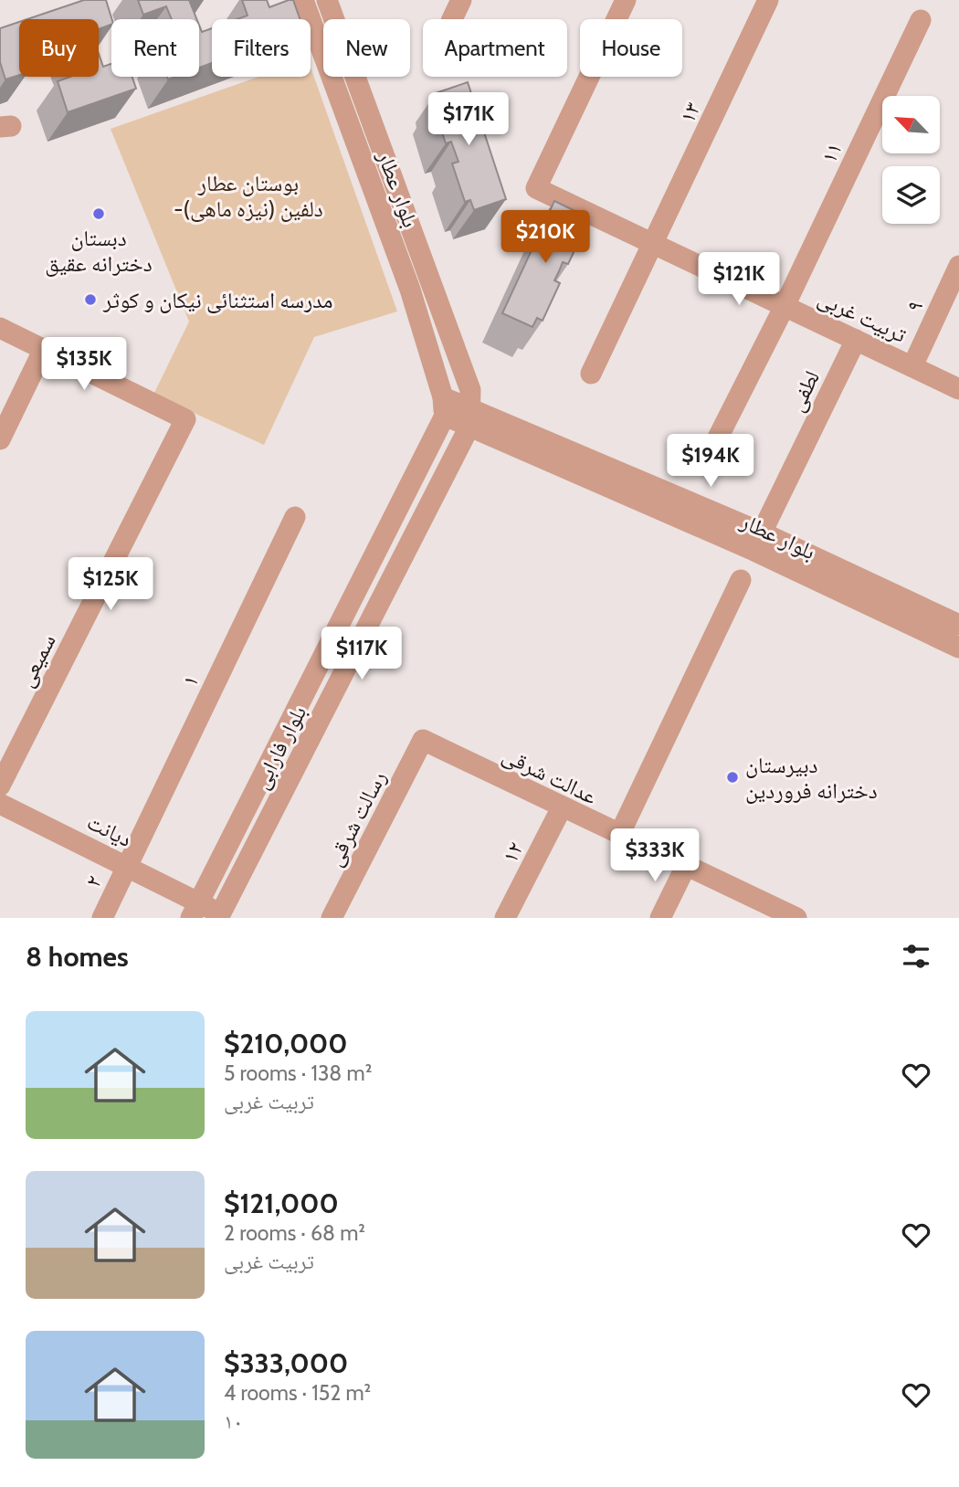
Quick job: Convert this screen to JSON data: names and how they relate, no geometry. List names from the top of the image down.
{
  "streets": {
    "street": [
      "۱۳",
      "۱۱",
      "بلوار عطار",
      "۹",
      "تربیت غربی",
      "لطفی",
      "سمیعی",
      "۱",
      "بلوار فارابی",
      "عدالت شرقی",
      "رسالت شرقی",
      "دیانت",
      "۱۲",
      "۲"
    ]
  },
  "crossings": [
    ["۱۳", "تربیت غربی"],
    ["۱۱", "تربیت غربی"],
    ["بلوار عطار", "لطفی"],
    ["بلوار عطار", "بلوار فارابی"],
    ["۹", "تربیت غربی"],
    ["تربیت غربی", "لطفی"],
    ["۱", "دیانت"],
    ["۱", "۲"],
    ["بلوار فارابی", "دیانت"],
    ["عدالت شرقی", "رسالت شرقی"],
    ["عدالت شرقی", "۱۲"],
    ["دیانت", "۲"]
  ],
  "parks": ["بوستان عطار -دلفین (نیزه ماهی)"],
  "places": ["دبستان دخترانه عقیق", "مدرسه استثنائی نیکان و کوثر", "دبیرستان دخترانه فروردین"],
  "north": "top left",
  "page": {
    "chip": [
      "Buy",
      "Rent",
      "Filters",
      "New",
      "Apartment",
      "House"
    ],
    "price": [
      "$171K",
      "$210K",
      "$121K",
      "$135K",
      "$194K",
      "$125K",
      "$117K",
      "$333K"
    ],
    "heading": "8 homes",
    "list": [
      {
        "name": "$210,000",
        "note": "5 rooms · 138 m² · تربیت غربی"
      },
      {
        "name": "$121,000",
        "note": "2 rooms · 68 m² · تربیت غربی"
      },
      {
        "name": "$333,000",
        "note": "4 rooms · 152 m² · ۱۰"
      }
    ]
  }
}
